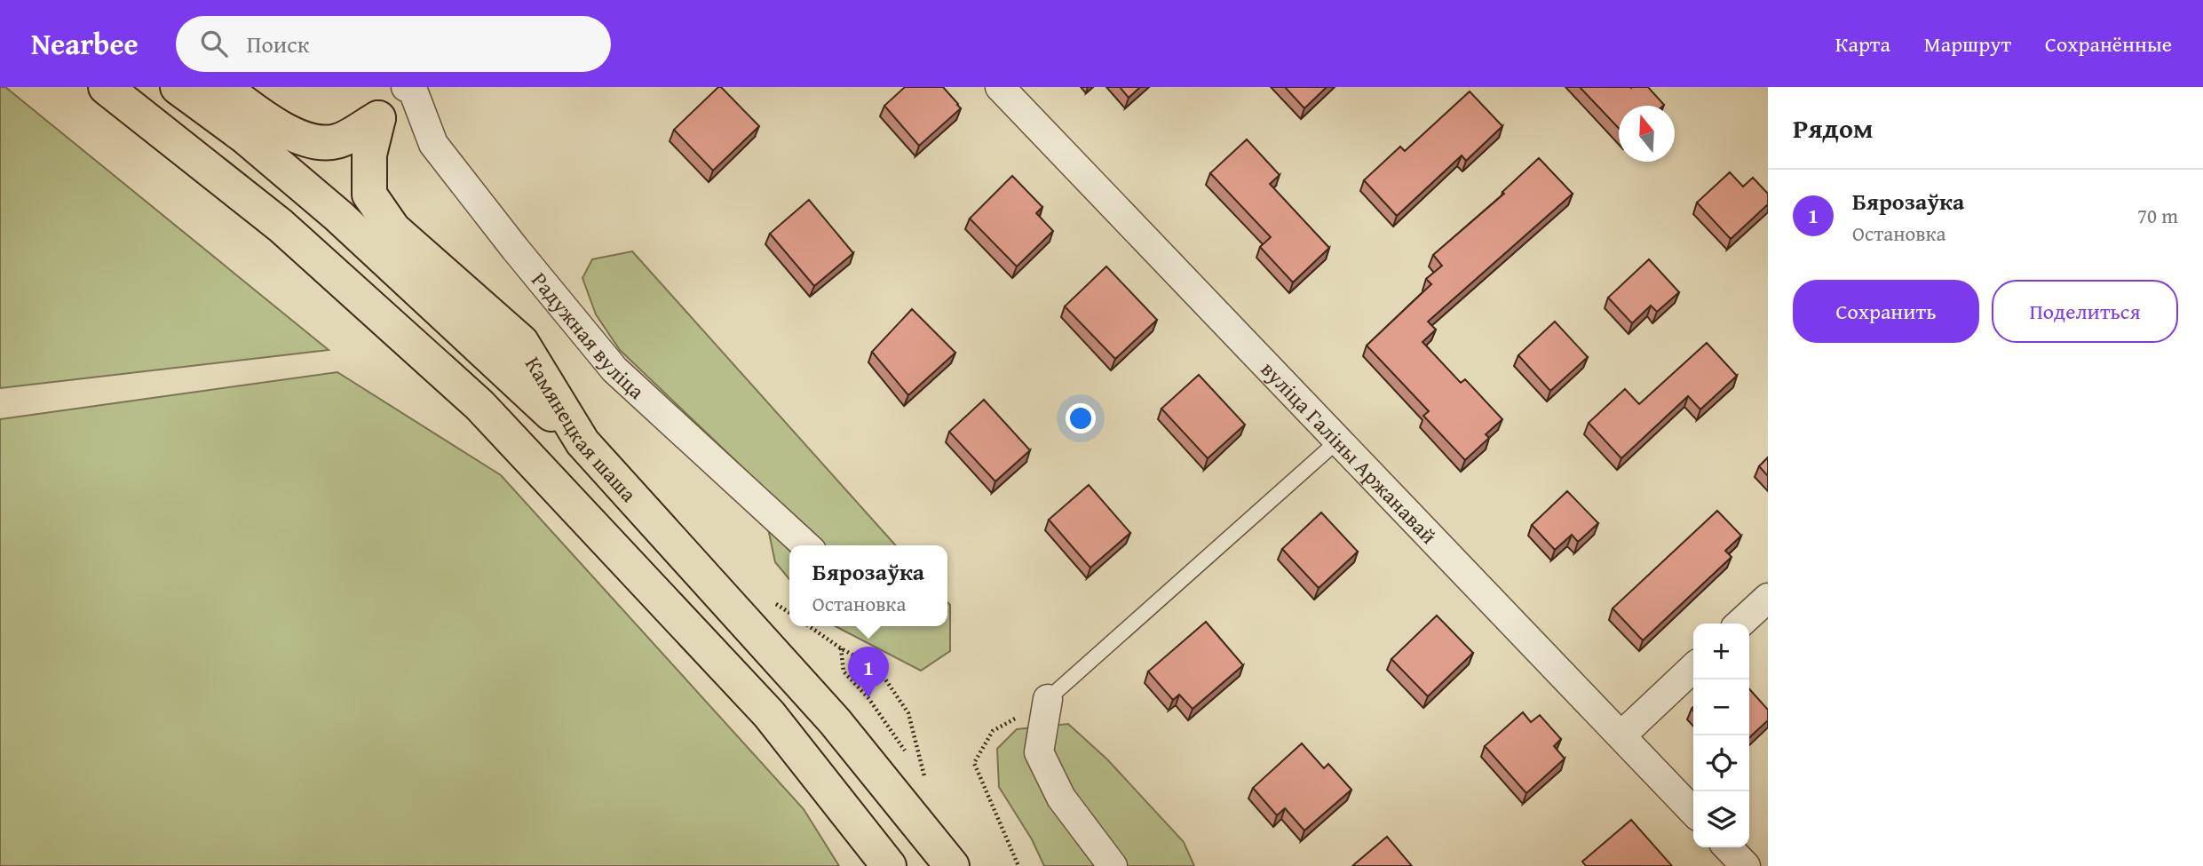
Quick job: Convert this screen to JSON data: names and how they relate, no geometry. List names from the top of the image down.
{
  "streets": {
    "main road": ["Камянецкая шаша"],
    "street": ["Радужная вуліца", "вуліца Галіны Аржанавай"]
  },
  "north": "top",
  "page": {
    "header": "Nearbee",
    "search": "Поиск",
    "nav": ["Карта", "Маршрут", "Сохранённые"],
    "heading": "Рядом",
    "list": [
      {
        "mark": "1",
        "name": "Бярозаўка",
        "note": "Остановка",
        "value": "70 m"
      }
    ],
    "buttons": ["Сохранить", "Поделиться"],
    "popup": ["Бярозаўка", "Остановка"],
    "map_buttons": ["+", "−"],
    "pins": "1"
  }
}
